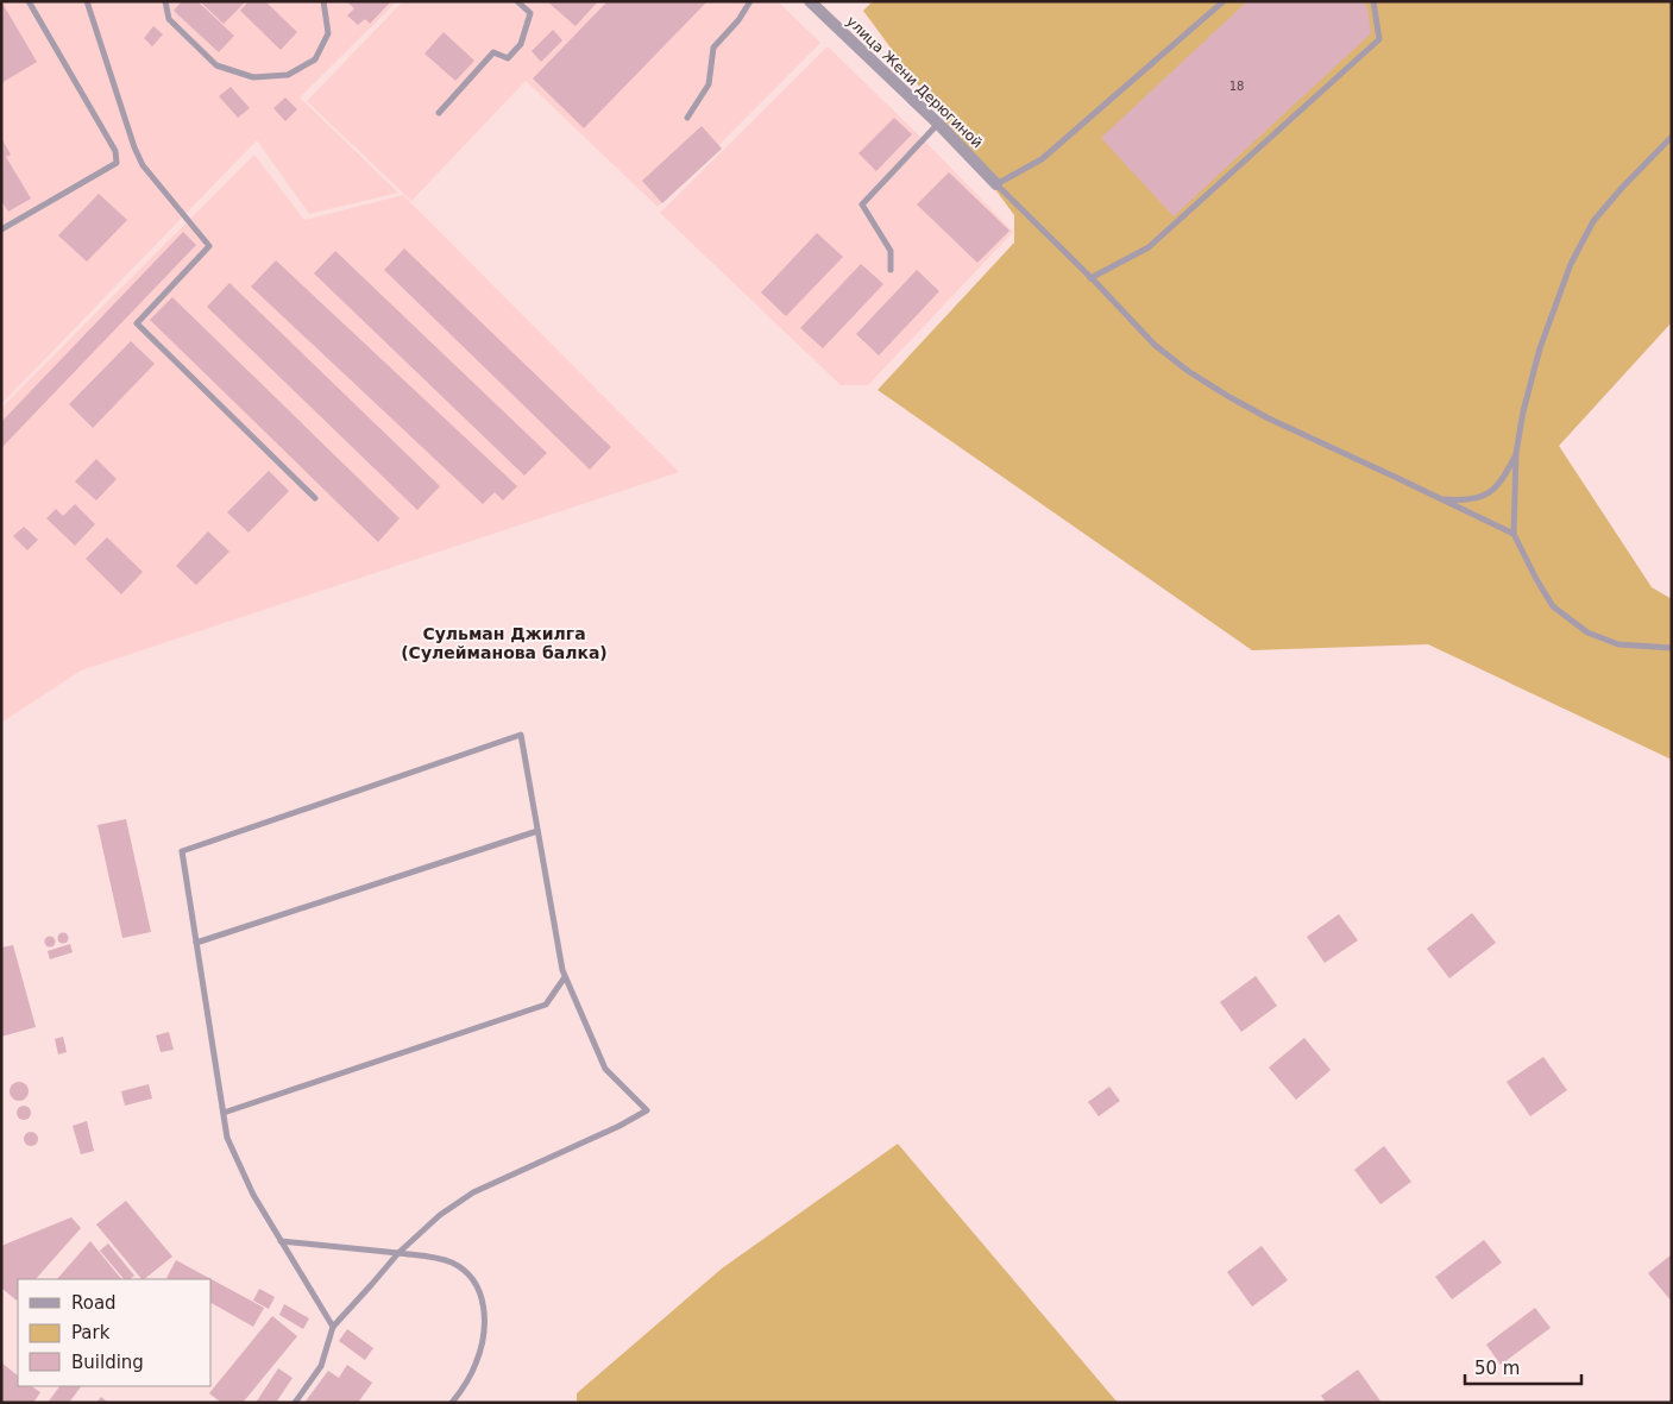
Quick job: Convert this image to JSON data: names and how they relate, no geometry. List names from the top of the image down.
{
  "streets": {
    "street": ["улица Жени Дерюгиной"]
  },
  "districts": ["Сульман Джилга (Сулейманова балка)"],
  "house_numbers": ["18"],
  "legend": ["Road", "Park", "Building"],
  "scale_bar": "50 m"
}
